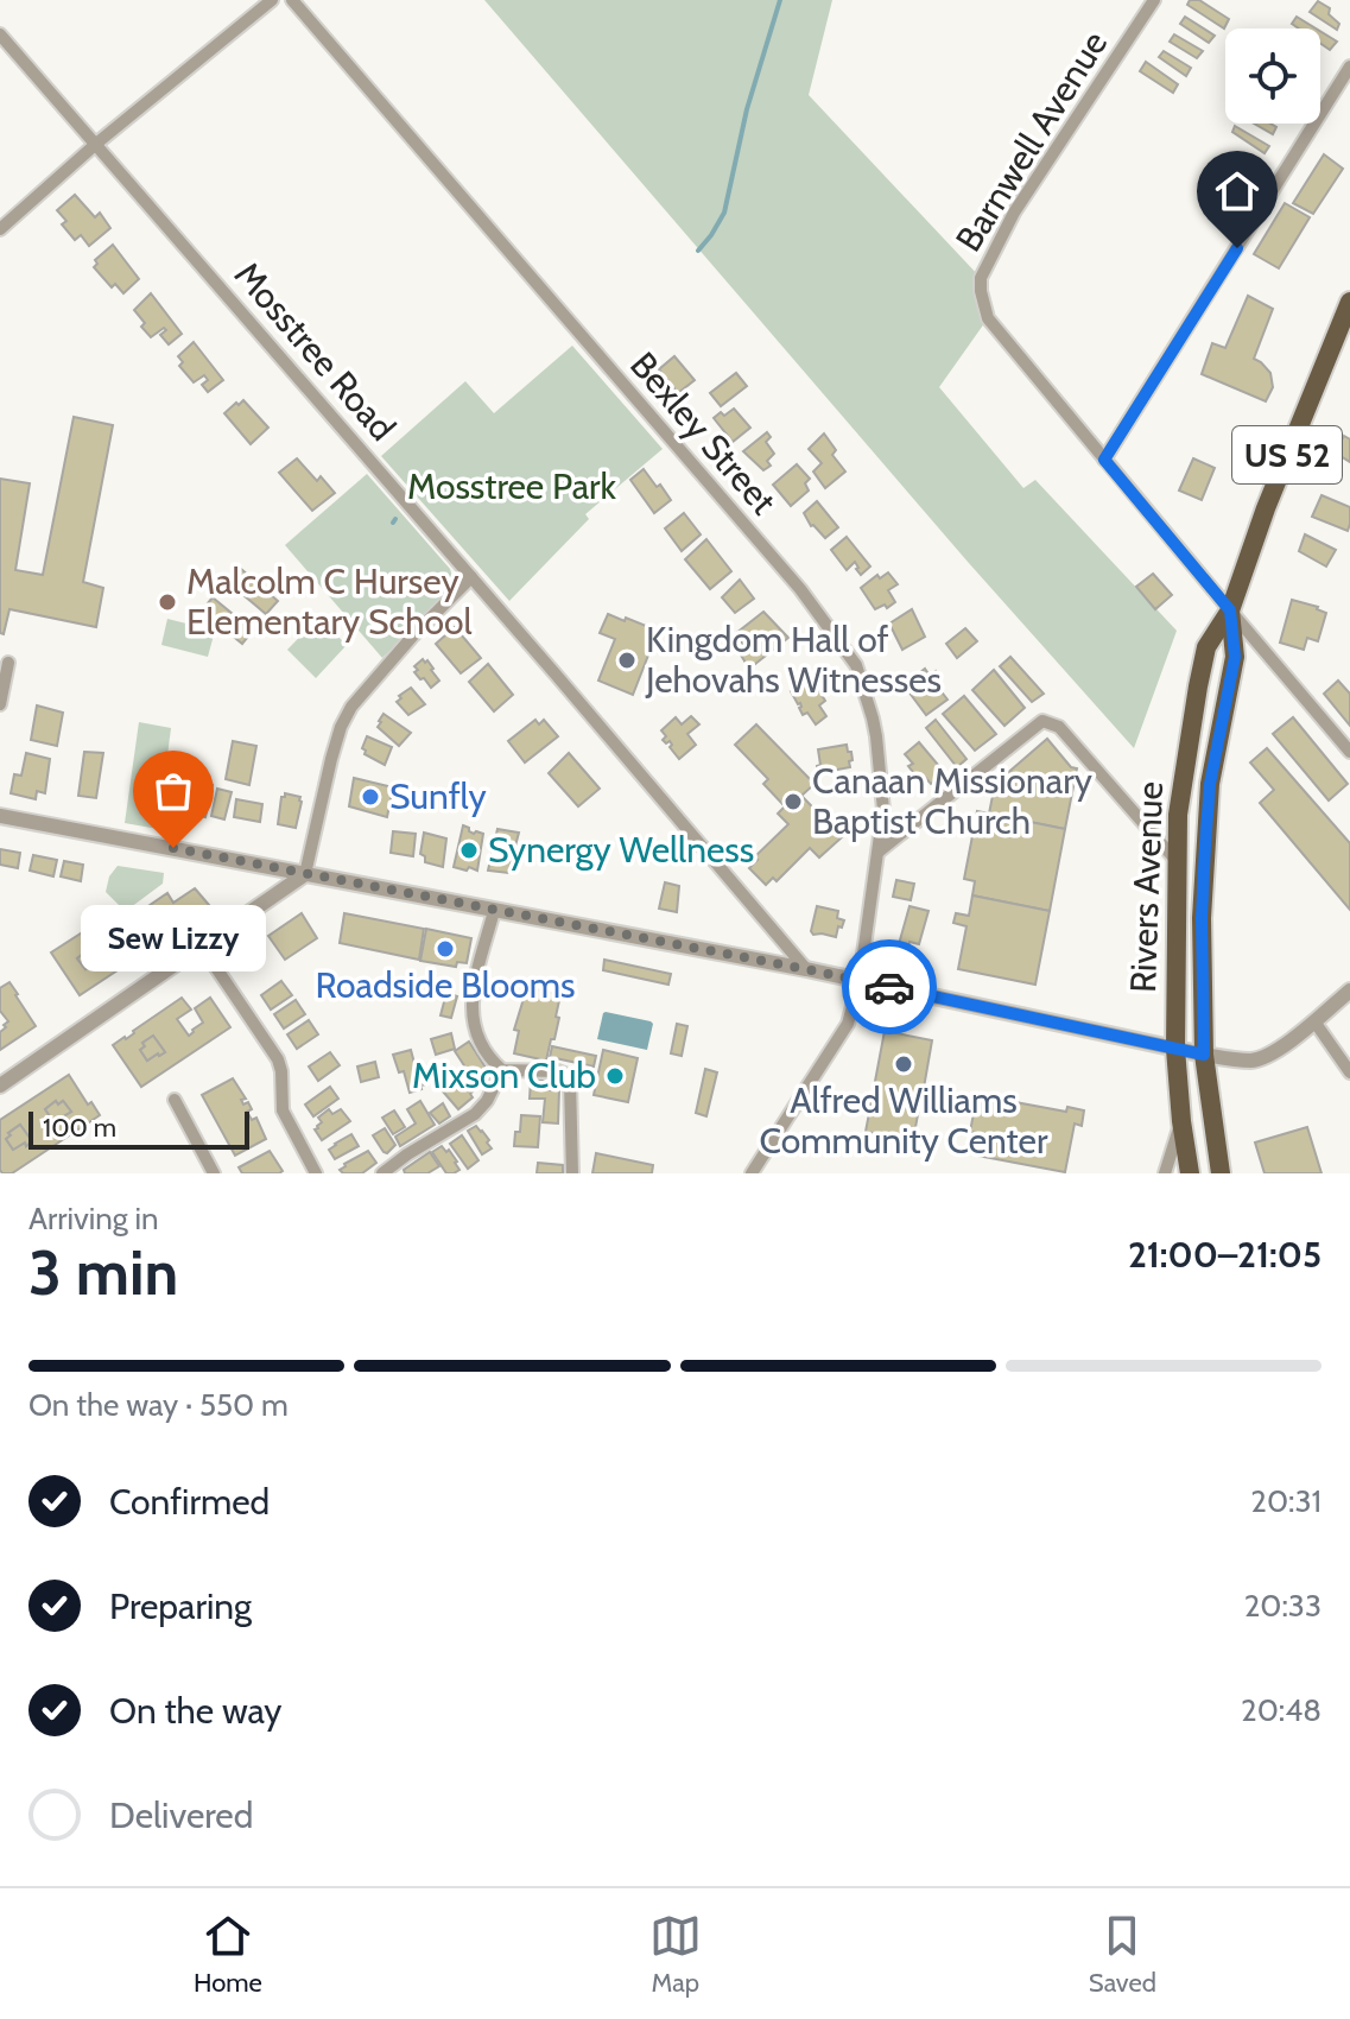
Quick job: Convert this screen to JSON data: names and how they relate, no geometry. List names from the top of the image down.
{
  "streets": {
    "main road": ["US 52", "Rivers Avenue"],
    "street": ["Barnwell Avenue", "Mosstree Road", "Bexley Street"]
  },
  "parks": ["Mosstree Park"],
  "places": [
    "Malcolm C Hursey Elementary School",
    "Kingdom Hall of Jehovahs Witnesses",
    "Sunfly",
    "Canaan Missionary Baptist Church",
    "Sew Lizzy",
    "Synergy Wellness",
    "Roadside Blooms",
    "Alfred Williams Community Center",
    "Mixson Club"
  ],
  "scale_bar": "100 m",
  "page": {
    "bubble": "Sew Lizzy",
    "scale": "100 m",
    "heading": ["3 min", "Arriving in", "21:00–21:05"],
    "bar": "On the way · 550 m",
    "list": [
      ["Confirmed", "20:31"],
      ["Preparing", "20:33"],
      ["On the way", "20:48"],
      "Delivered"
    ],
    "tabs": ["Home", "Map", "Saved"]
  }
}
